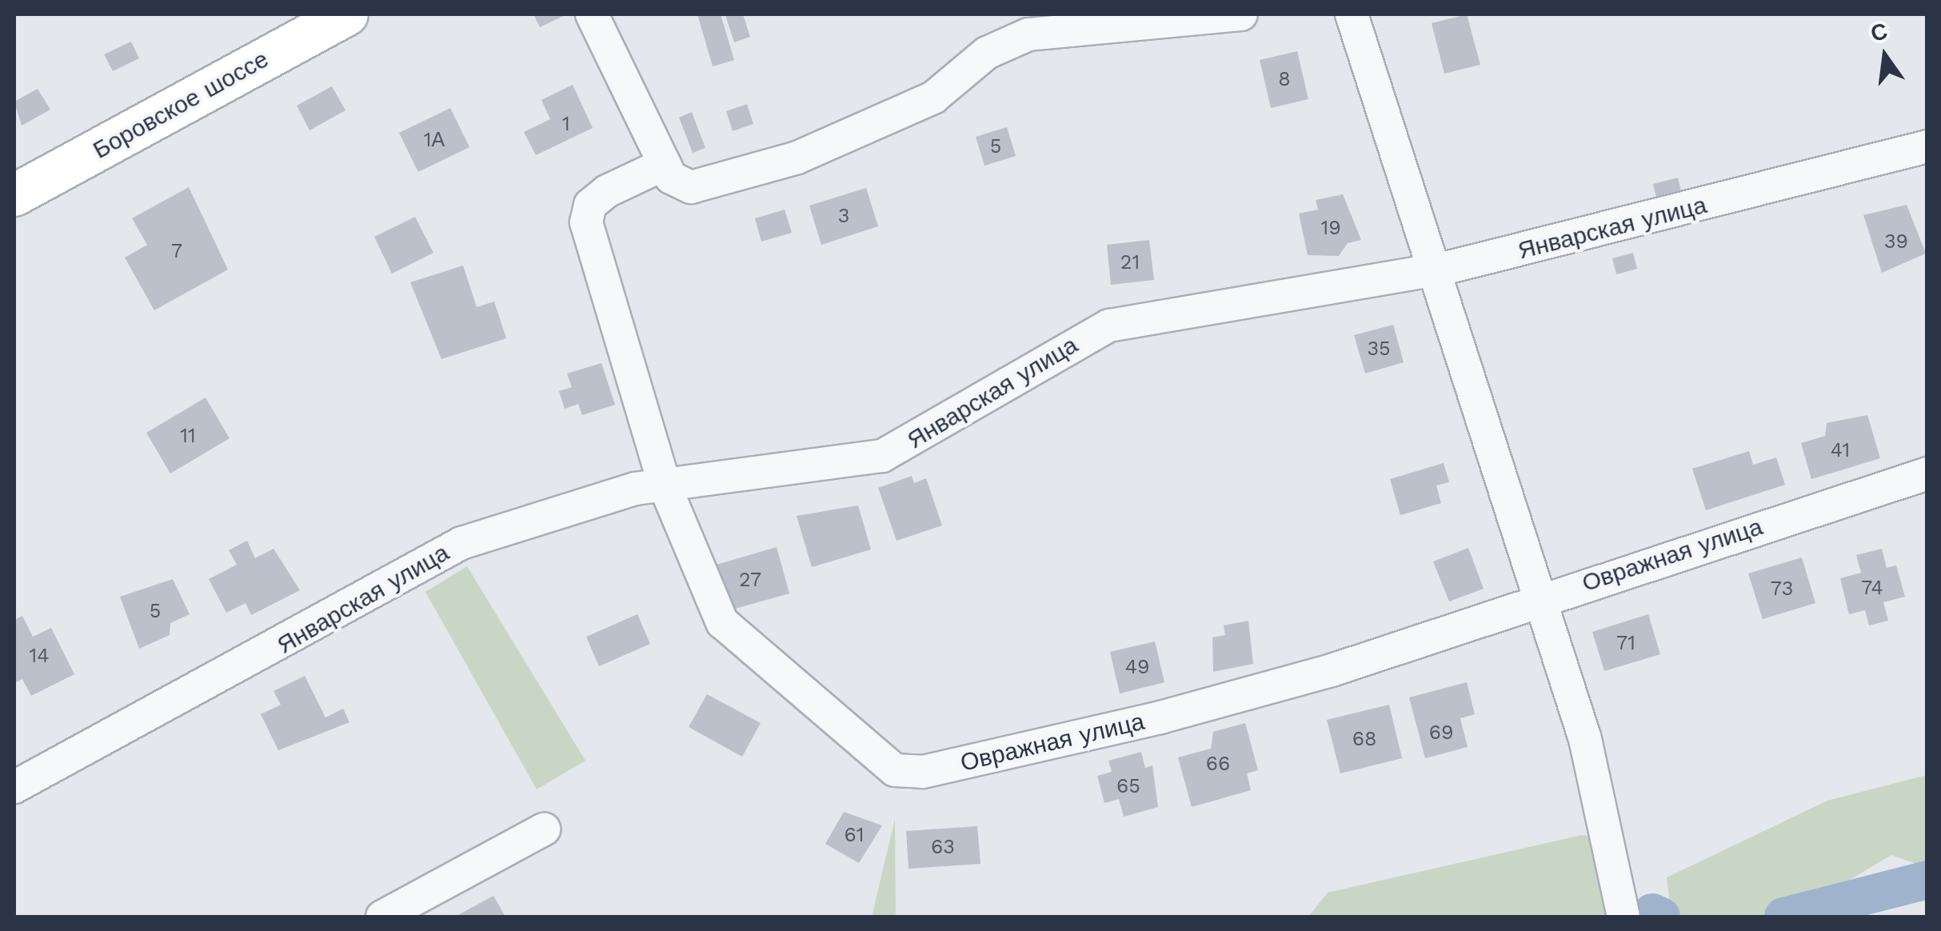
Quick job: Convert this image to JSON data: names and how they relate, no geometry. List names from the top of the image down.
{
  "streets": {
    "main road": ["Боровское шоссе"],
    "street": ["Январская улица", "Овражная улица"]
  },
  "crossings": [
    ["Январская улица", "Овражная улица"]
  ],
  "house_numbers": [
    "8",
    "1",
    "1А",
    "5",
    "3",
    "19",
    "39",
    "7",
    "21",
    "35",
    "11",
    "41",
    "27",
    "74",
    "73",
    "5",
    "71",
    "14",
    "49",
    "69",
    "68",
    "66",
    "65",
    "61",
    "63"
  ],
  "north": "top"
}
